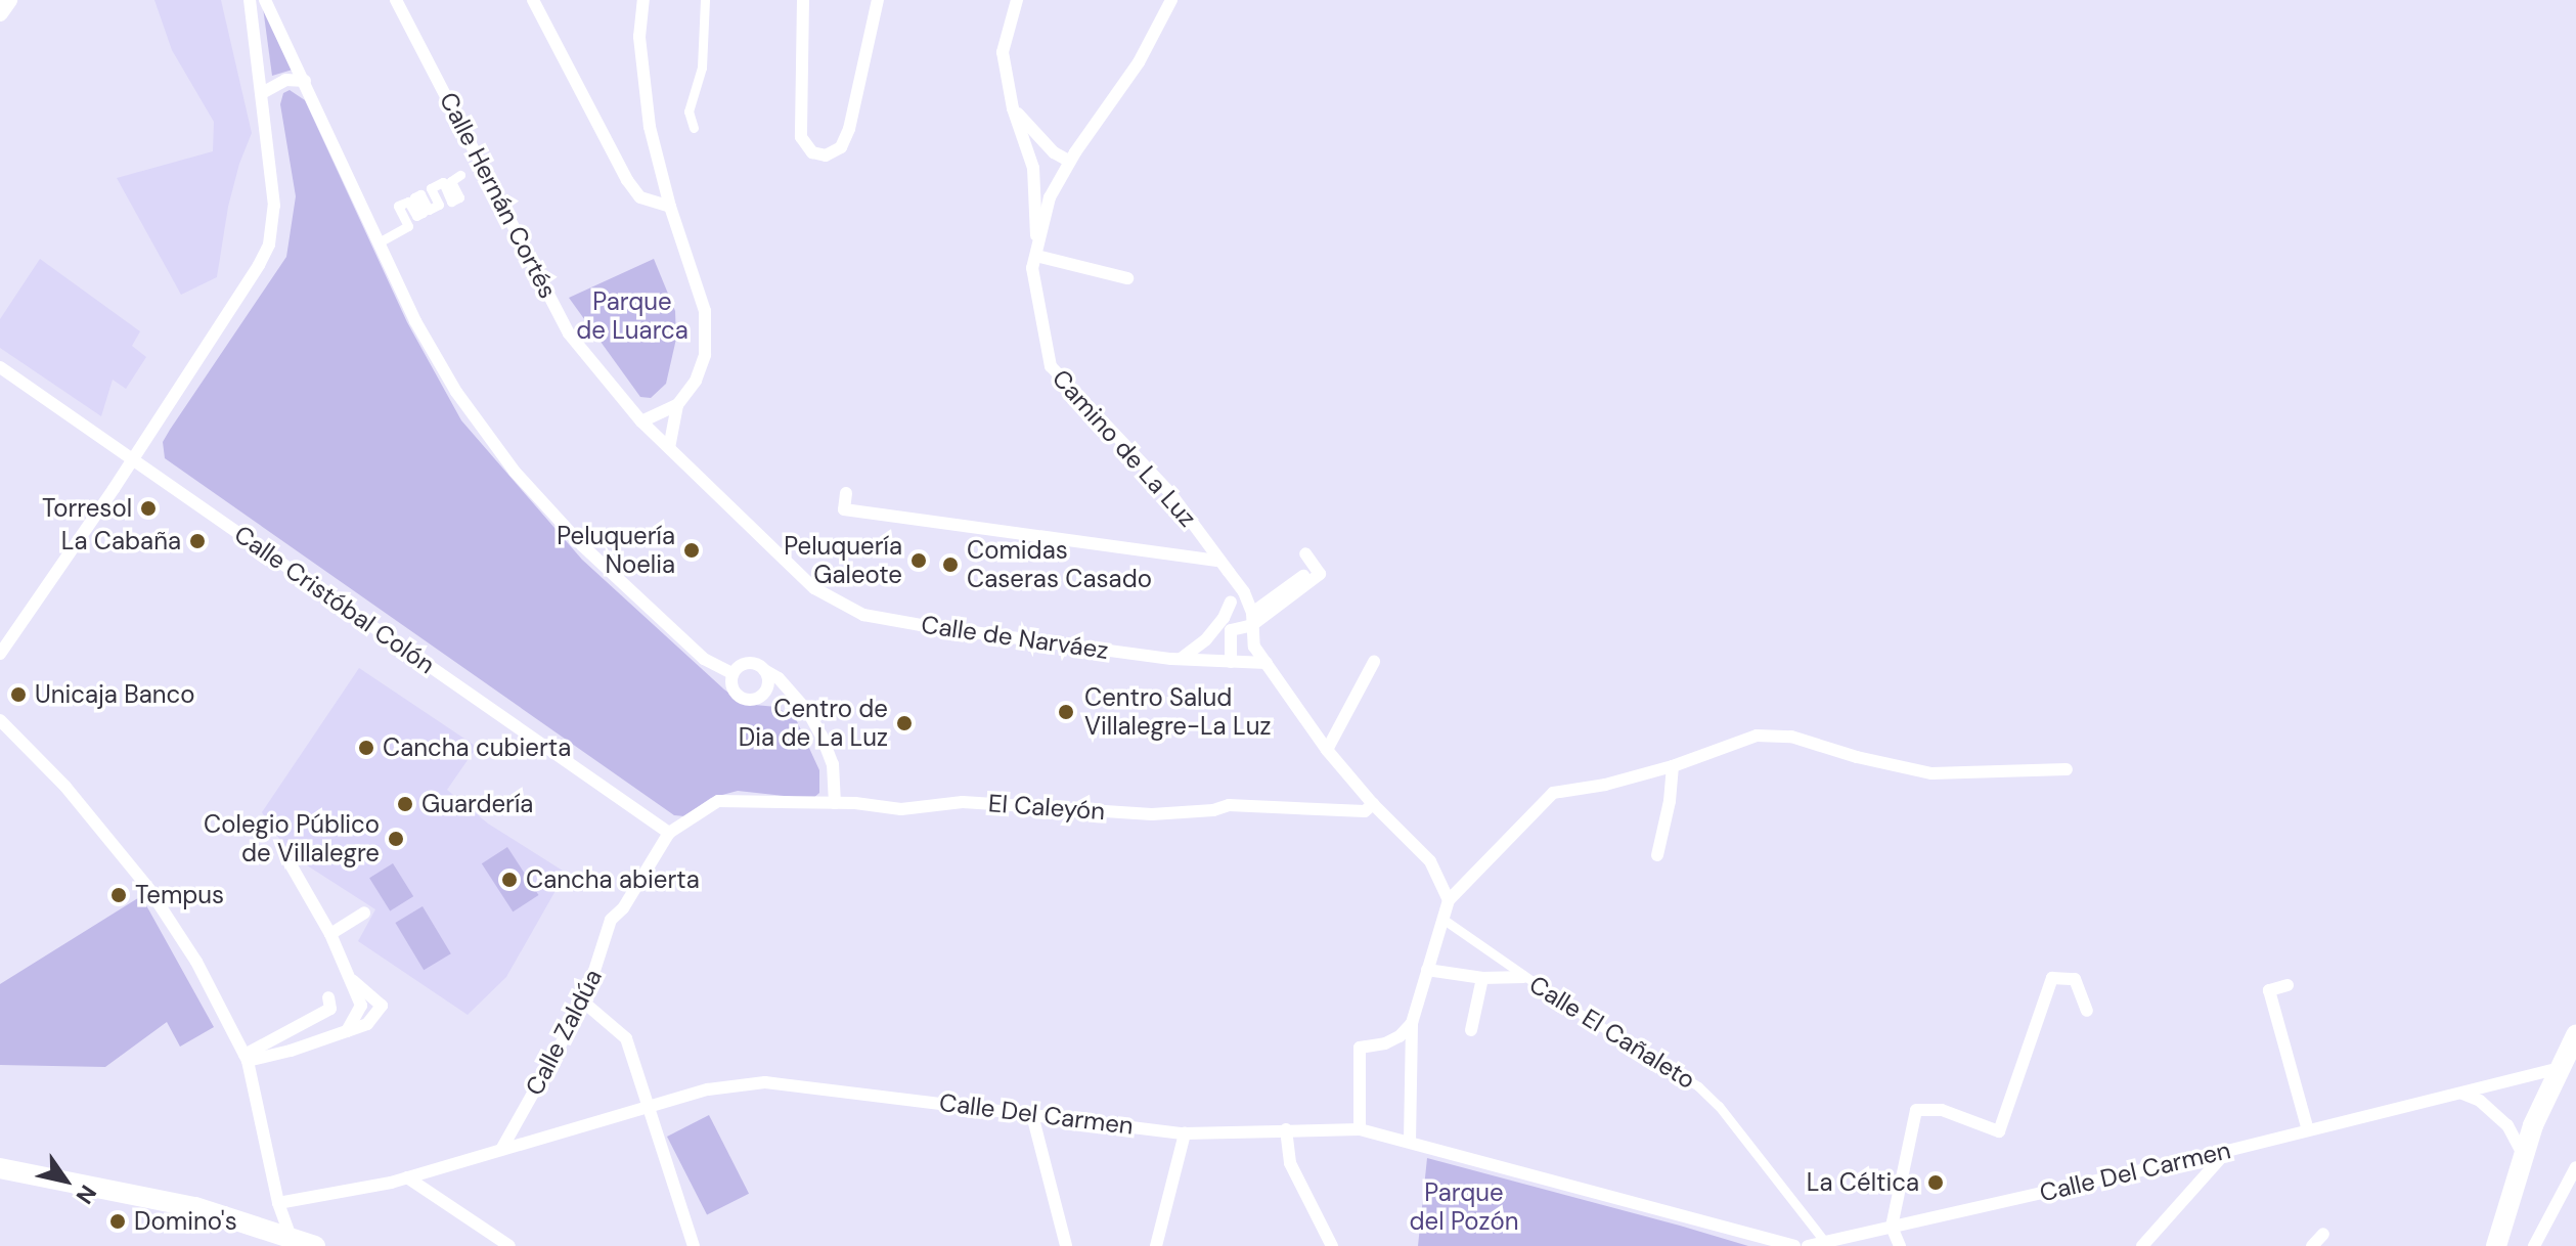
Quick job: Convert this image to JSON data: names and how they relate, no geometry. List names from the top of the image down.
{
  "streets": {
    "street": [
      "Calle Hernán Cortés",
      "Camino de La Luz",
      "Calle Cristóbal Colón",
      "Calle de Narváez",
      "El Caleyón",
      "Calle Zaldúa",
      "Calle El Cañaleto",
      "Calle Del Carmen"
    ]
  },
  "crossings": [
    ["Calle Hernán Cortés", "Calle de Narváez"],
    ["Camino de La Luz", "Calle de Narváez"],
    ["Camino de La Luz", "El Caleyón"],
    ["Calle Cristóbal Colón", "El Caleyón"],
    ["Calle Cristóbal Colón", "Calle Zaldúa"],
    ["El Caleyón", "Calle Zaldúa"],
    ["Calle Zaldúa", "Calle Del Carmen"],
    ["Calle El Cañaleto", "Calle Del Carmen"]
  ],
  "parks": ["Parque de Luarca", "Parque del Pozón"],
  "places": [
    "Torresol",
    "La Cabaña",
    "Peluquería Noelia",
    "Peluquería Galeote",
    "Comidas Caseras Casado",
    "Unicaja Banco",
    "Centro Salud Villalegre-La Luz",
    "Centro de Dia de La Luz",
    "Cancha cubierta",
    "Guardería",
    "Colegio Público de Villalegre",
    "Cancha abierta",
    "Tempus",
    "La Céltica",
    "Domino's"
  ],
  "north": "bottom right"
}
